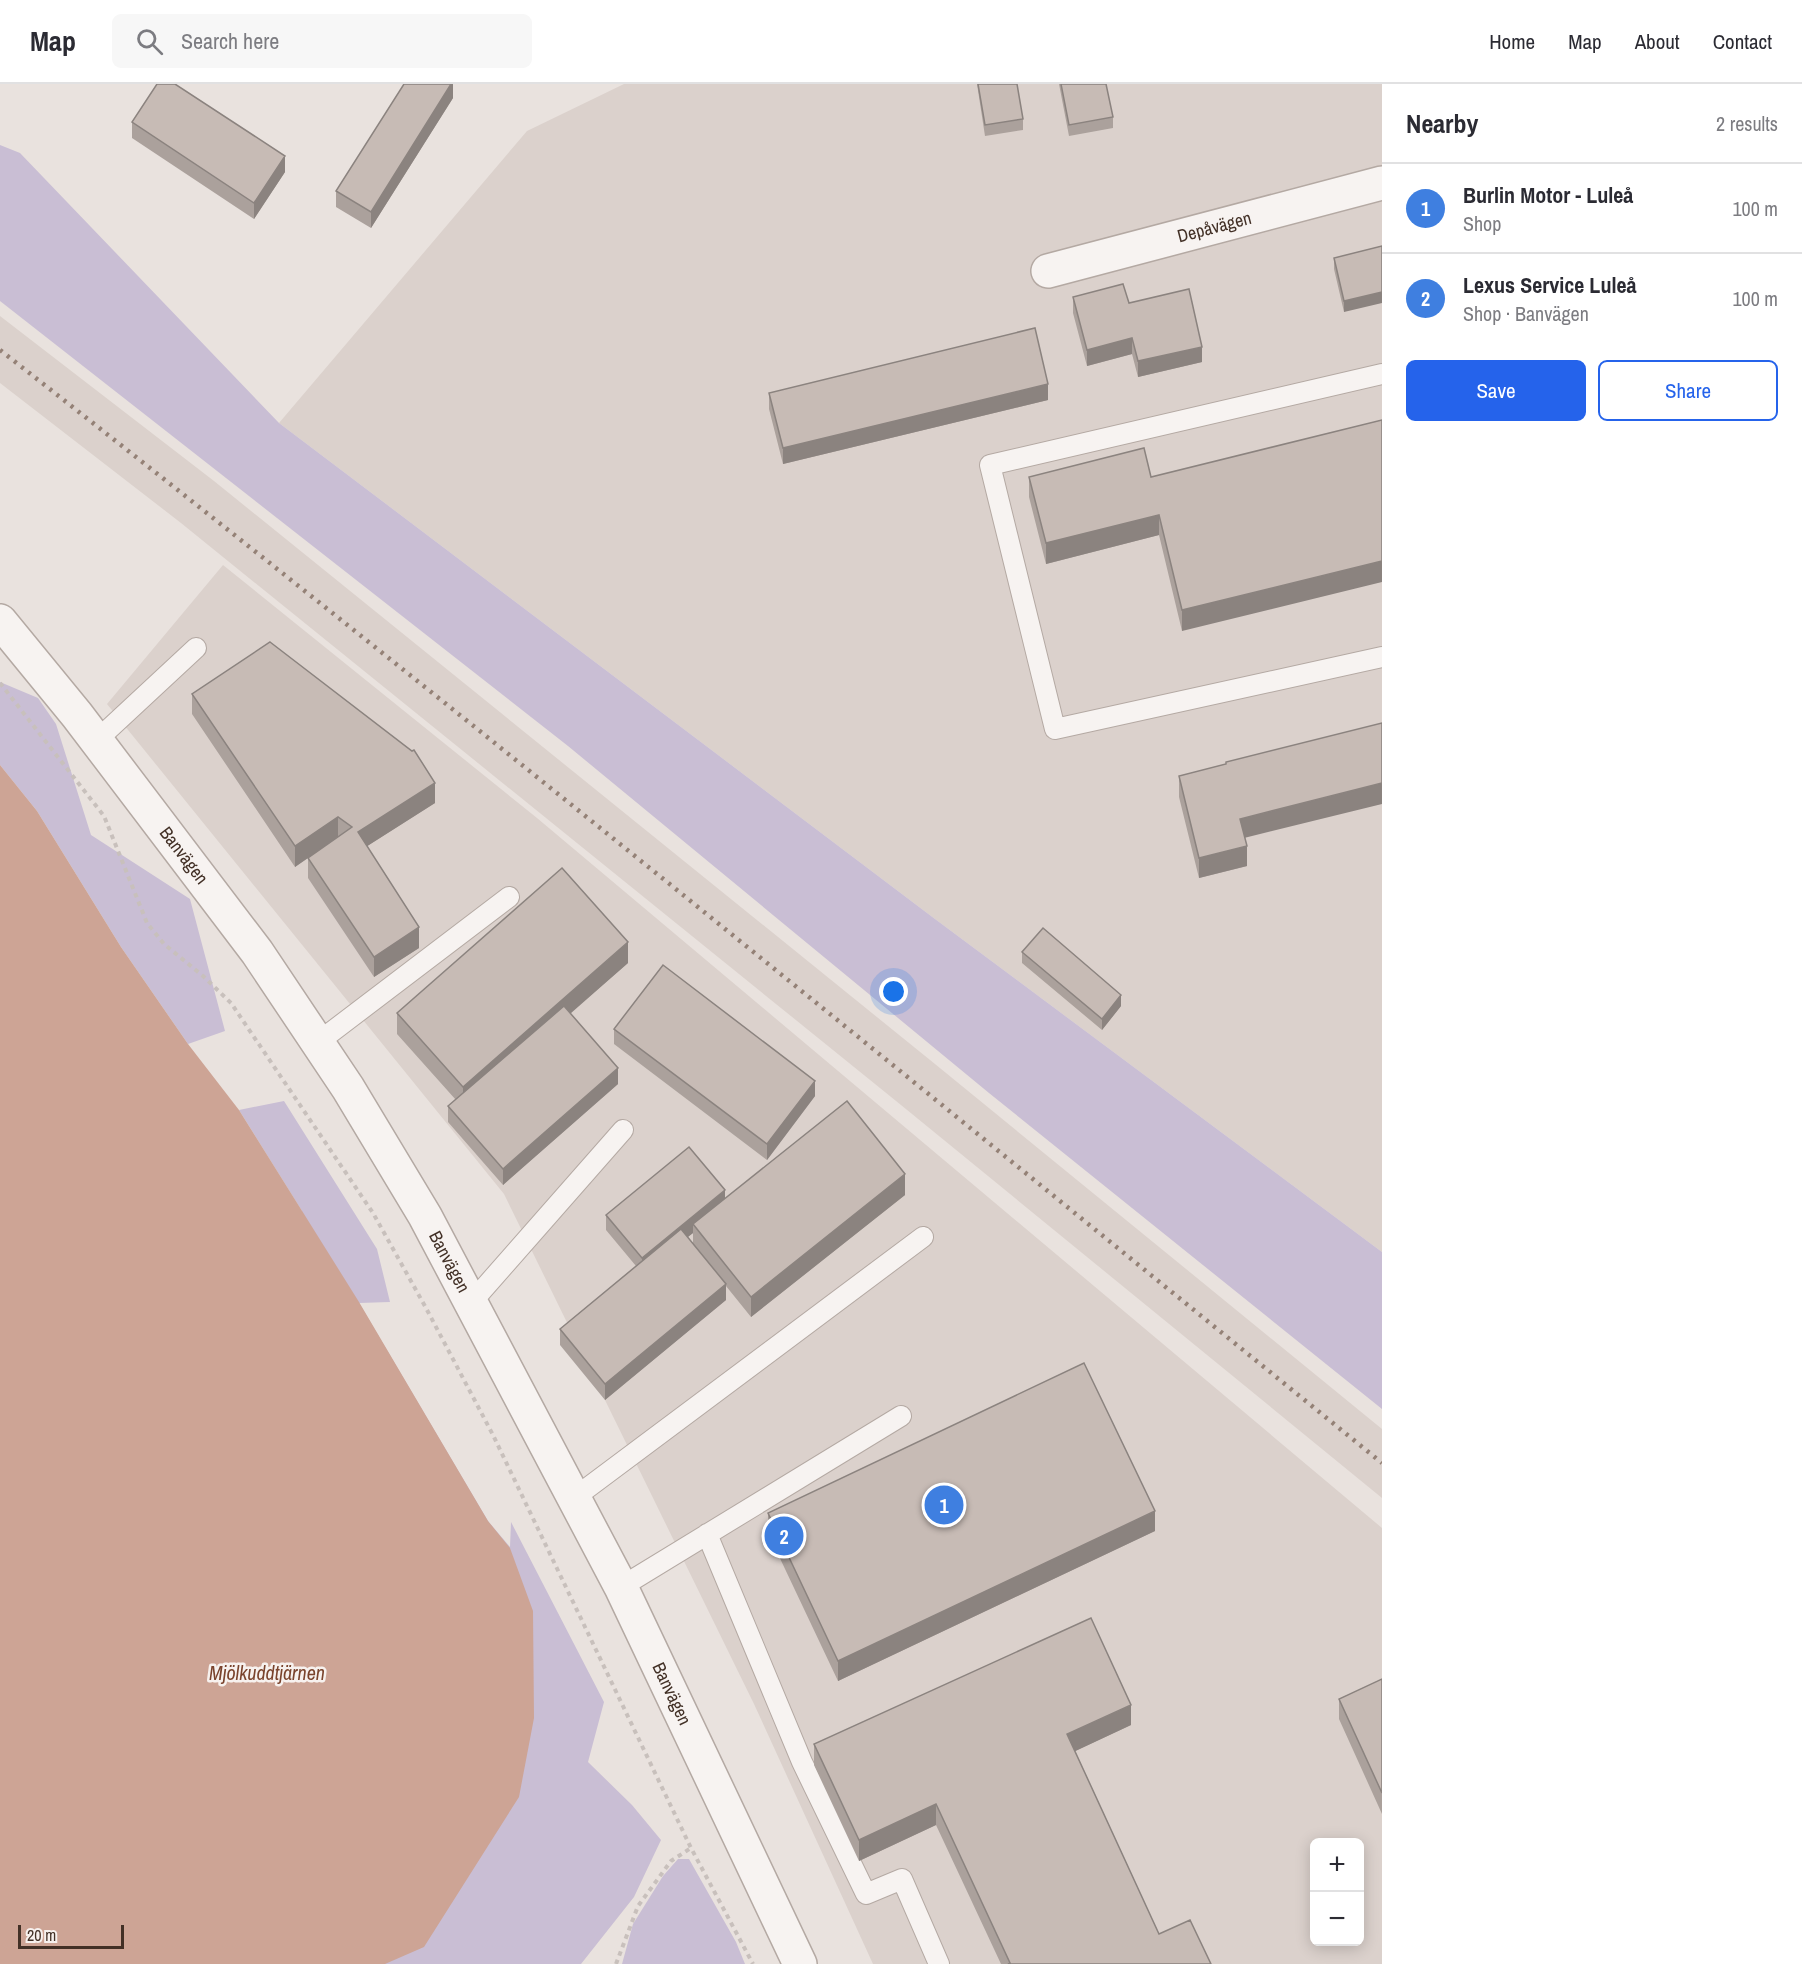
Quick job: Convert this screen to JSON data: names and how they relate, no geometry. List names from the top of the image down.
{
  "streets": {
    "street": ["Depåvägen", "Banvägen"]
  },
  "water": ["Mjölkuddtjärnen"],
  "scale_bar": "20 m",
  "page": {
    "header": "Map",
    "search": "Search here",
    "nav": [
      "Home",
      "Map",
      "About",
      "Contact"
    ],
    "heading": ["Nearby", "2 results"],
    "list": [
      {
        "mark": "1",
        "name": "Burlin Motor - Luleå",
        "note": "Shop",
        "value": "100 m"
      },
      {
        "mark": "2",
        "name": "Lexus Service Luleå",
        "note": "Shop · Banvägen",
        "value": "100 m"
      }
    ],
    "buttons": ["Save", "Share"],
    "pins": ["1", "2"],
    "map_buttons": ["+", "−"],
    "scale": "20 m"
  }
}
